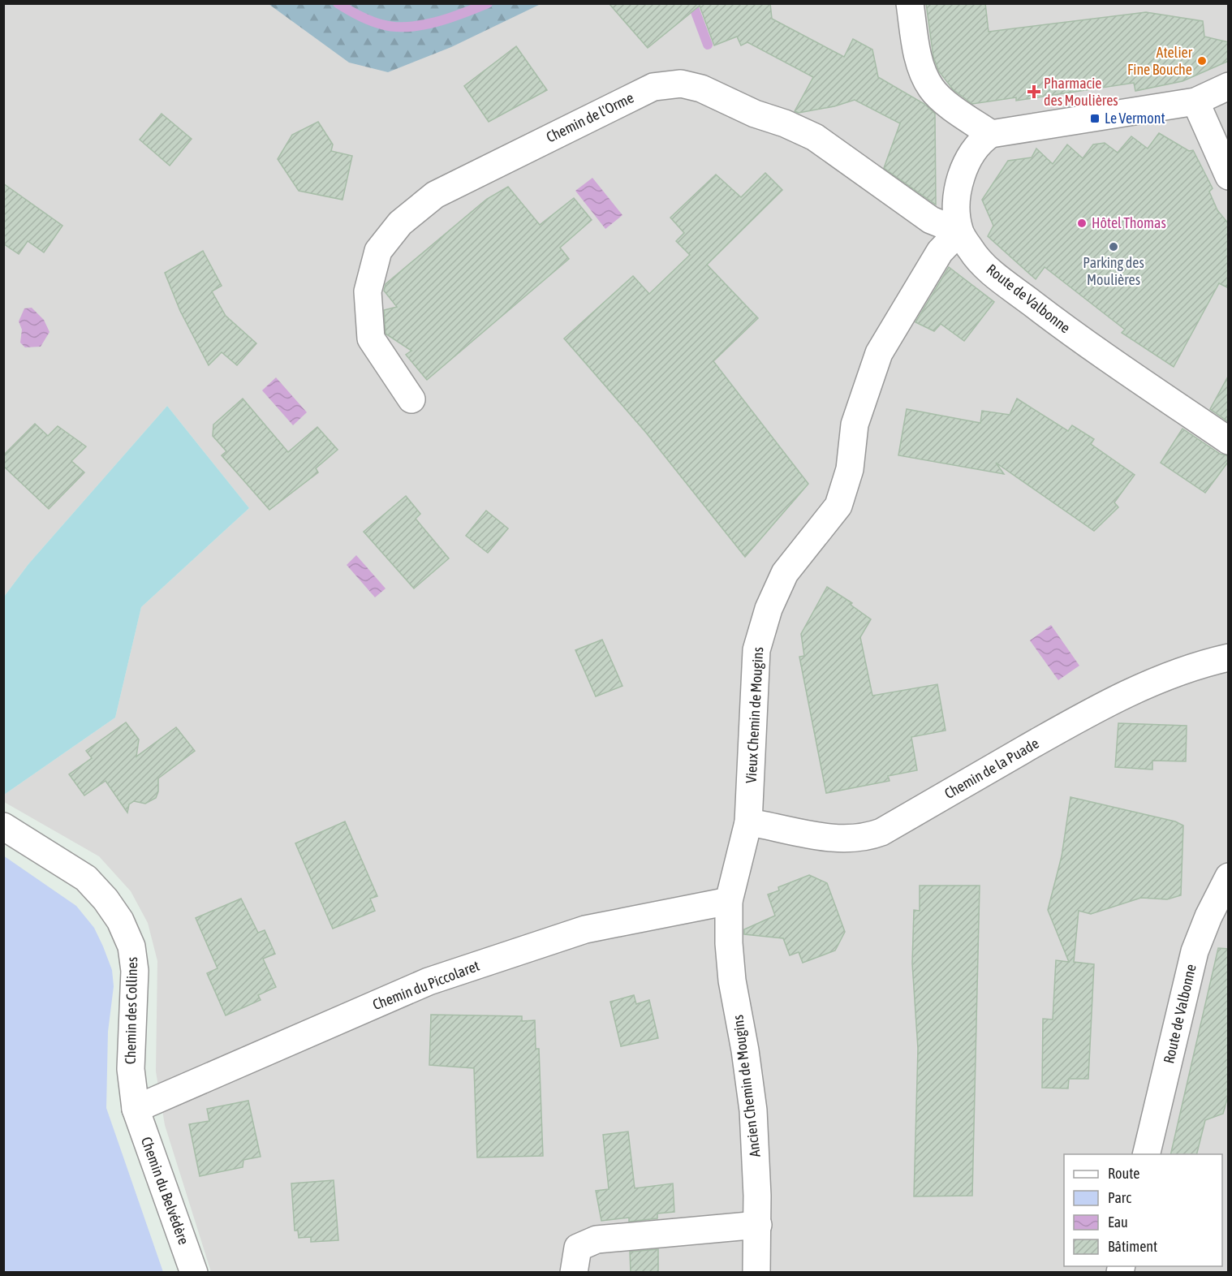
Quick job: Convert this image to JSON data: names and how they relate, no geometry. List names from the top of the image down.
{
  "streets": {
    "street": [
      "Chemin de l'Orme",
      "Route de Valbonne",
      "Vieux Chemin de Mougins",
      "Chemin de la Puade",
      "Chemin du Piccolaret",
      "Chemin des Collines",
      "Ancien Chemin de Mougins",
      "Chemin du Belvédère"
    ]
  },
  "crossings": [
    ["Chemin de l'Orme", "Route de Valbonne"],
    ["Chemin de l'Orme", "Vieux Chemin de Mougins"],
    ["Route de Valbonne", "Vieux Chemin de Mougins"],
    ["Vieux Chemin de Mougins", "Chemin de la Puade"],
    ["Vieux Chemin de Mougins", "Chemin du Piccolaret"],
    ["Vieux Chemin de Mougins", "Ancien Chemin de Mougins"],
    ["Chemin du Piccolaret", "Chemin des Collines"],
    ["Chemin du Piccolaret", "Ancien Chemin de Mougins"],
    ["Chemin du Piccolaret", "Chemin du Belvédère"],
    ["Chemin des Collines", "Chemin du Belvédère"]
  ],
  "places": {
    "other": ["Atelier Fine Bouche", "Hôtel Thomas", "Parking des Moulières"],
    "health": ["Pharmacie des Moulières"],
    "transit": ["Le Vermont"]
  },
  "legend": [
    "Route",
    "Parc",
    "Eau",
    "Bâtiment"
  ]
}
